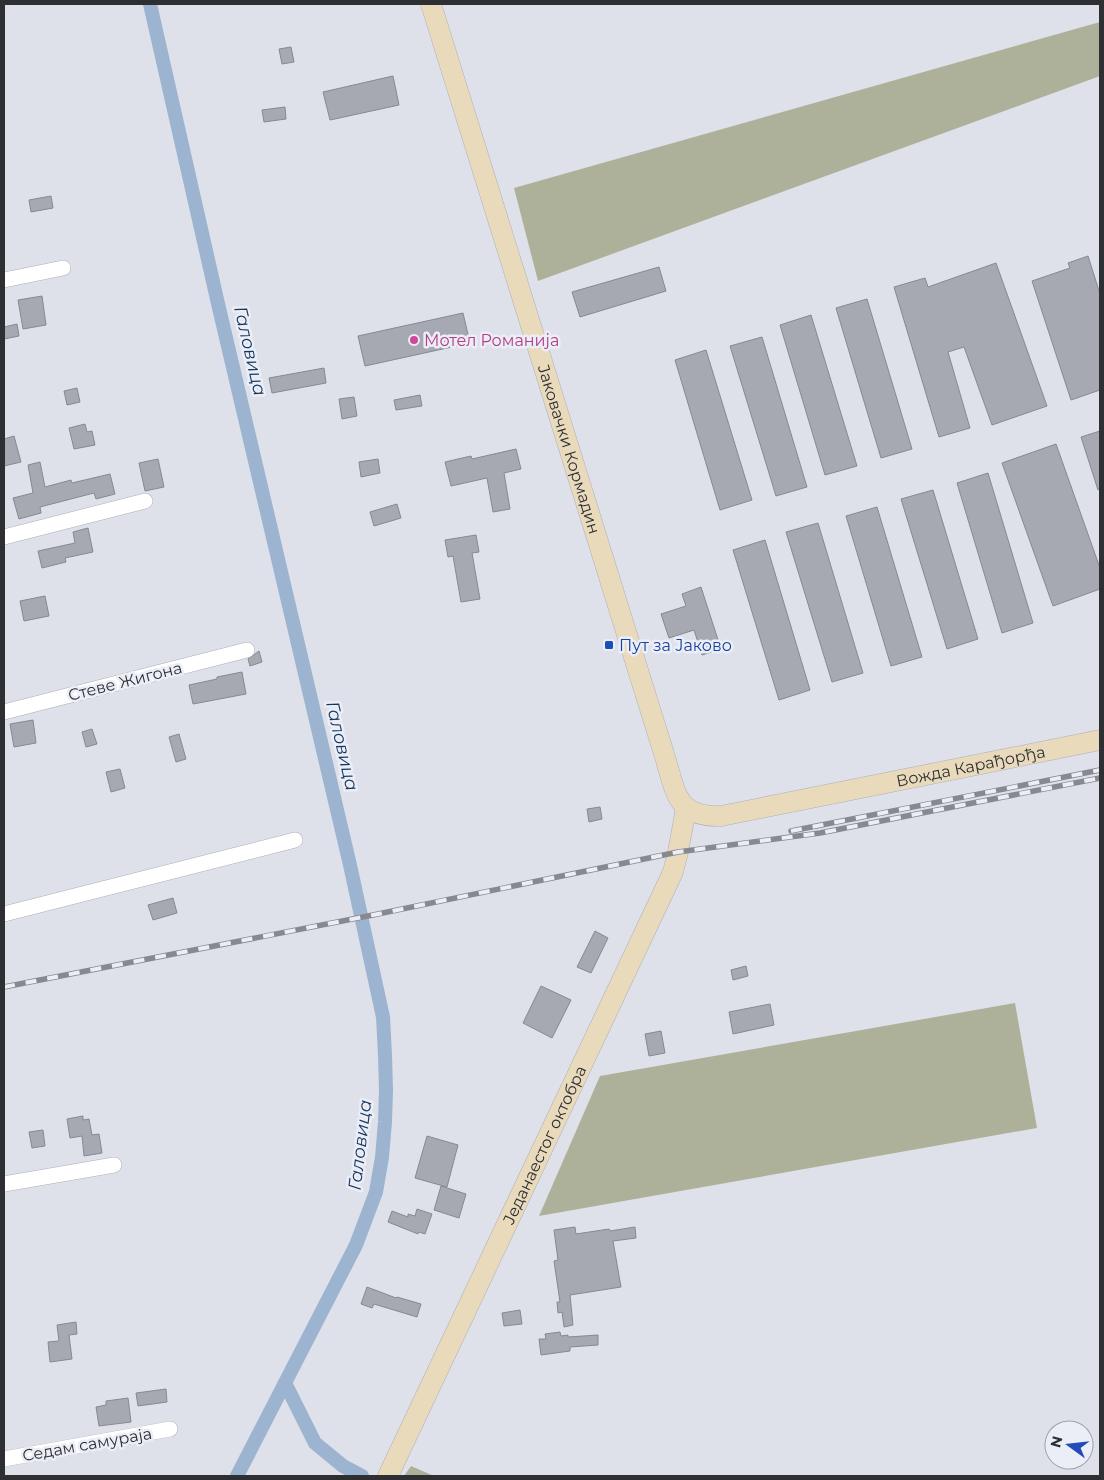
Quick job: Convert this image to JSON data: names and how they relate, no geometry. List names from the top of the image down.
{
  "streets": {
    "main road": ["Јаковачки Кормадин", "Вожда Карађорђа", "Једанаестог октобра"],
    "street": ["Стеве Жигона", "Седам самураја"]
  },
  "crossings": [
    ["Јаковачки Кормадин", "Вожда Карађорђа"],
    ["Јаковачки Кормадин", "Једанаестог октобра"],
    ["Вожда Карађорђа", "Једанаестог октобра"]
  ],
  "water": ["Галовица"],
  "places": {
    "other": ["Мотел Романија"],
    "transit": ["Пут за Јаково"]
  },
  "north": "left"
}
